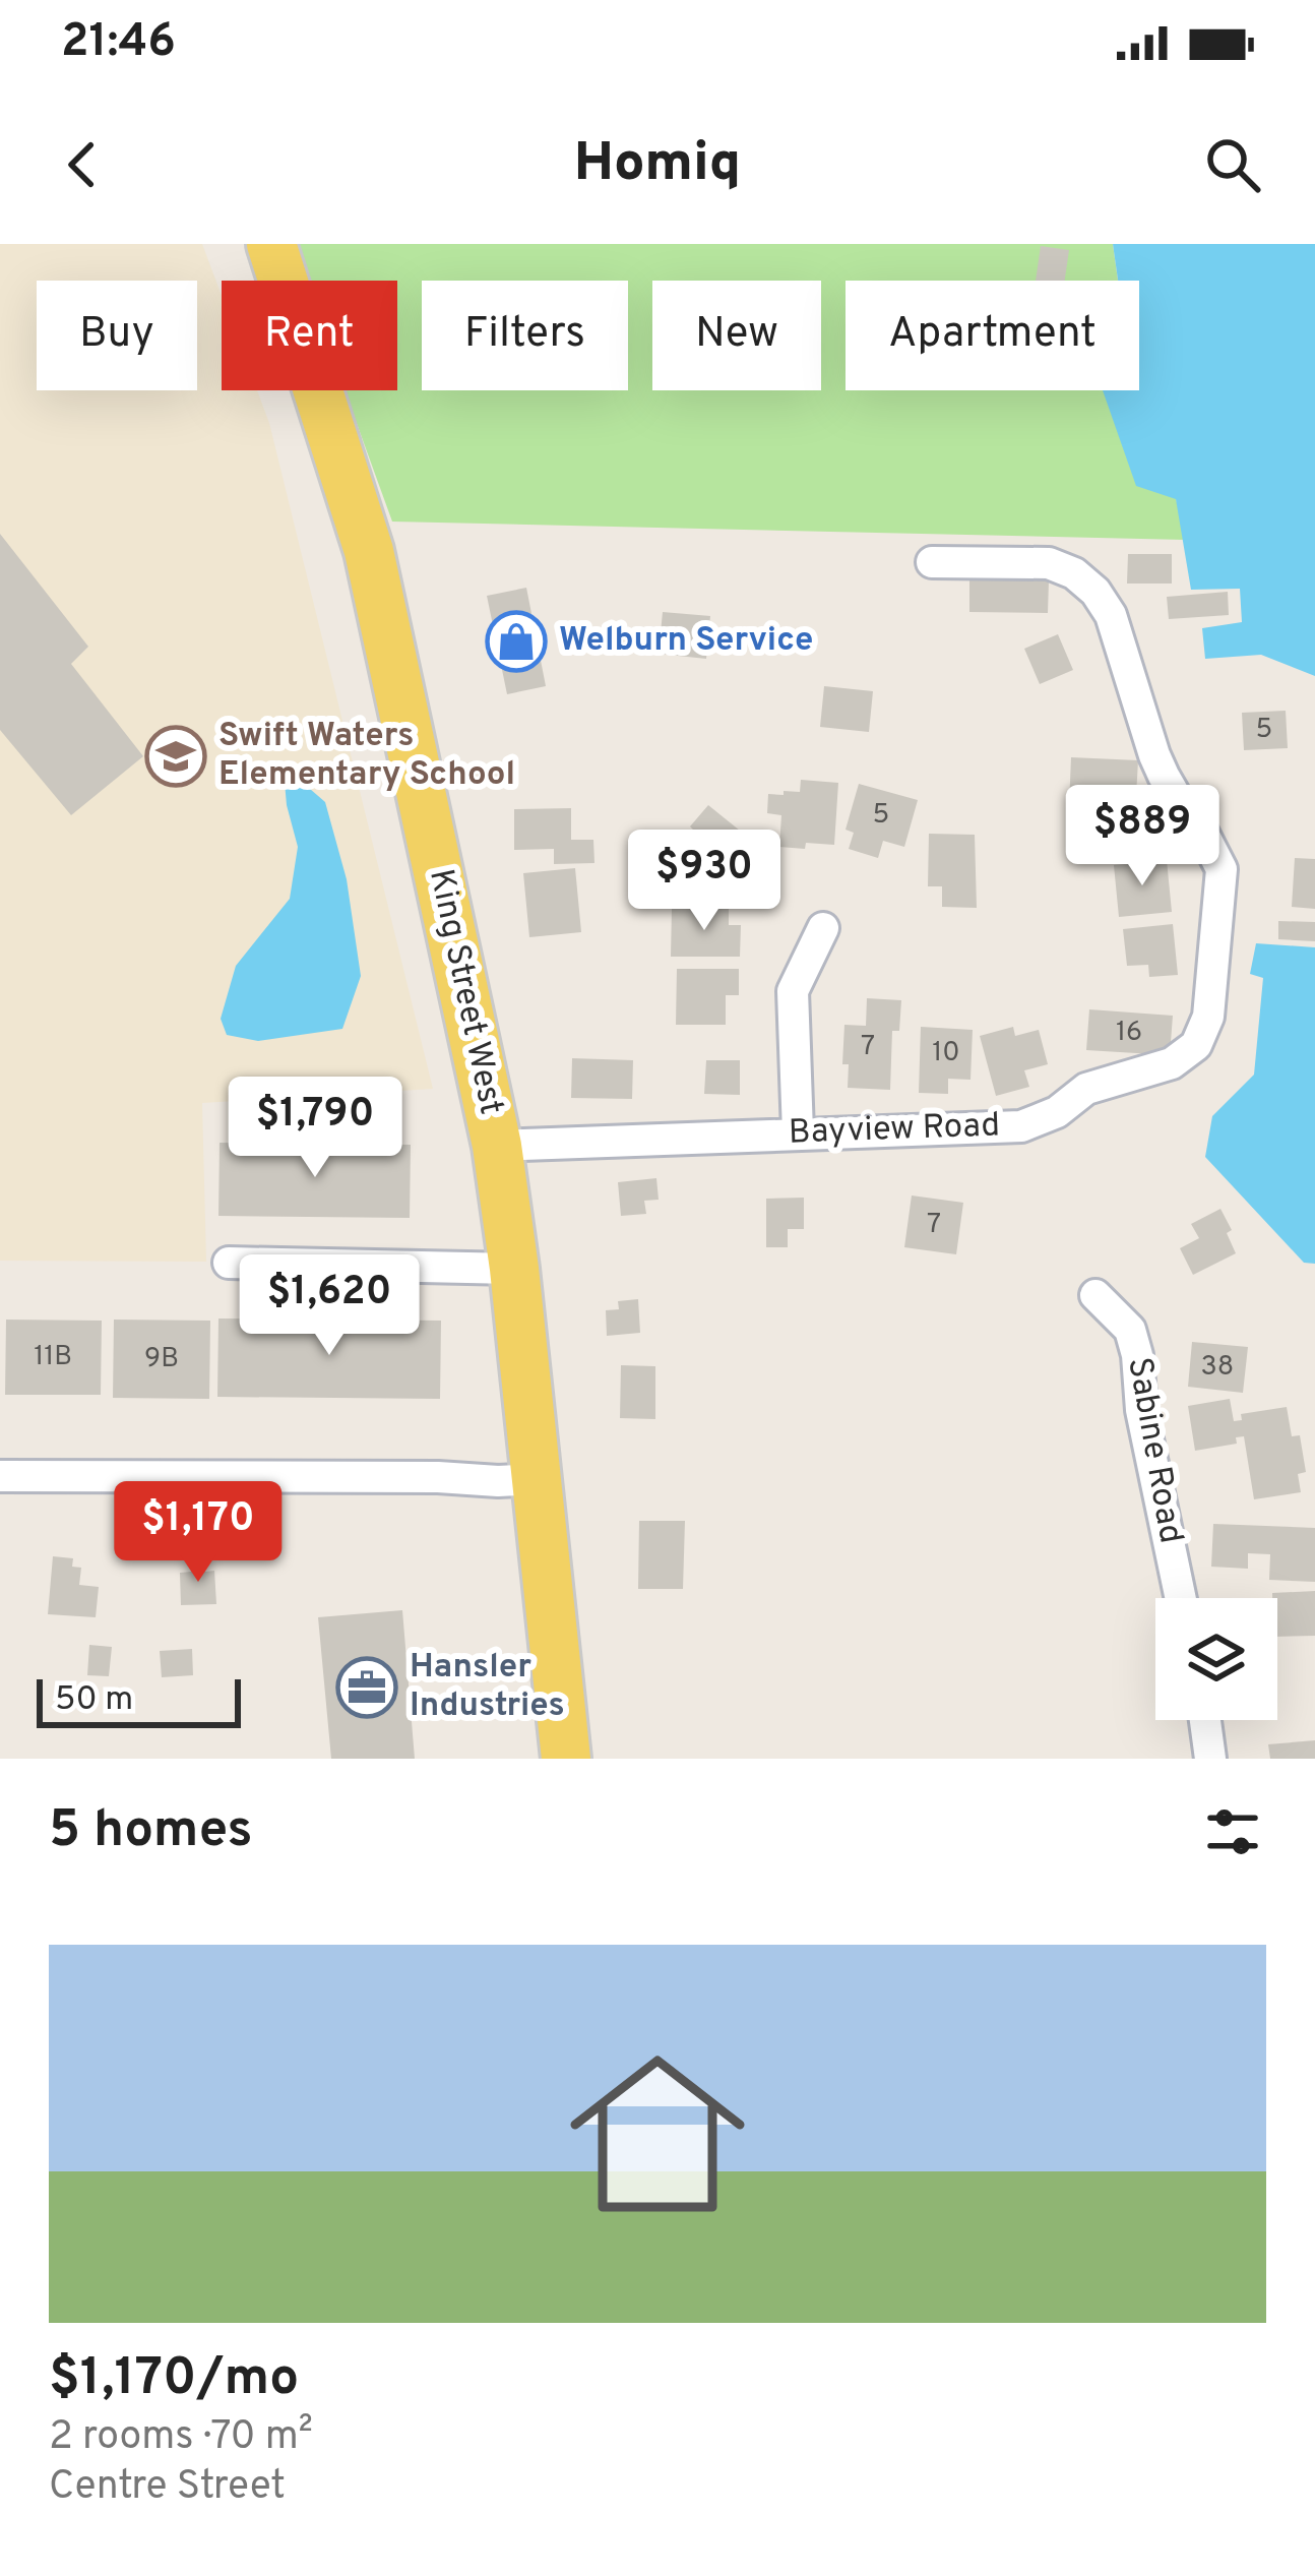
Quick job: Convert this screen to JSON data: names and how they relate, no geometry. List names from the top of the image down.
{
  "streets": {
    "main road": ["King Street West"],
    "street": ["Bayview Road", "Sabine Road"]
  },
  "crossings": [
    ["King Street West", "Bayview Road"]
  ],
  "places": {
    "shop": ["Welburn Service"],
    "school or university": ["Swift Waters Elementary School"],
    "office": ["Hansler Industries"]
  },
  "house_numbers": [
    "5",
    "5",
    "16",
    "7",
    "10",
    "7",
    "11B",
    "9B",
    "38"
  ],
  "scale_bar": "50 m",
  "page": {
    "status": "21:46",
    "header": "Homiq",
    "chip": [
      "Buy",
      "Rent",
      "Filters",
      "New",
      "Apartment"
    ],
    "price": [
      "$889",
      "$930",
      "$1,790",
      "$1,620",
      "$1,170"
    ],
    "scale": "50 m",
    "heading": "5 homes",
    "list": [
      {
        "name": "$1,170/mo",
        "note": "2 rooms · 70 m² · Centre Street"
      }
    ]
  }
}
